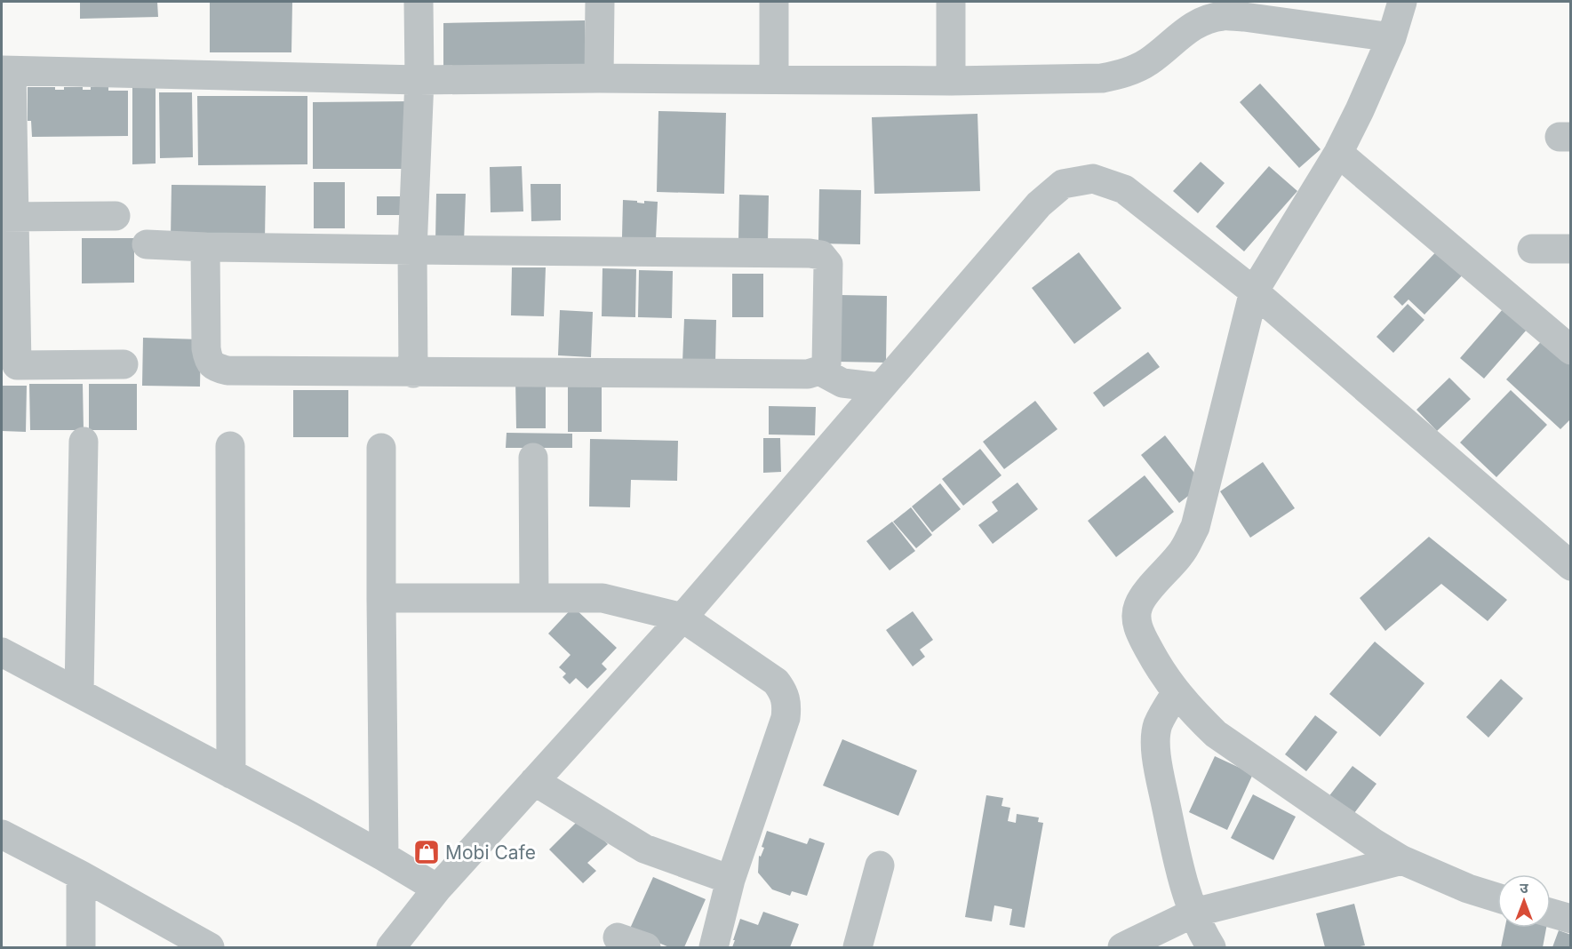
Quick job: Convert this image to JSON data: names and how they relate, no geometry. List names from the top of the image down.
{
  "places": {
    "shop": ["Mobi Cafe"]
  },
  "north": "top"
}
